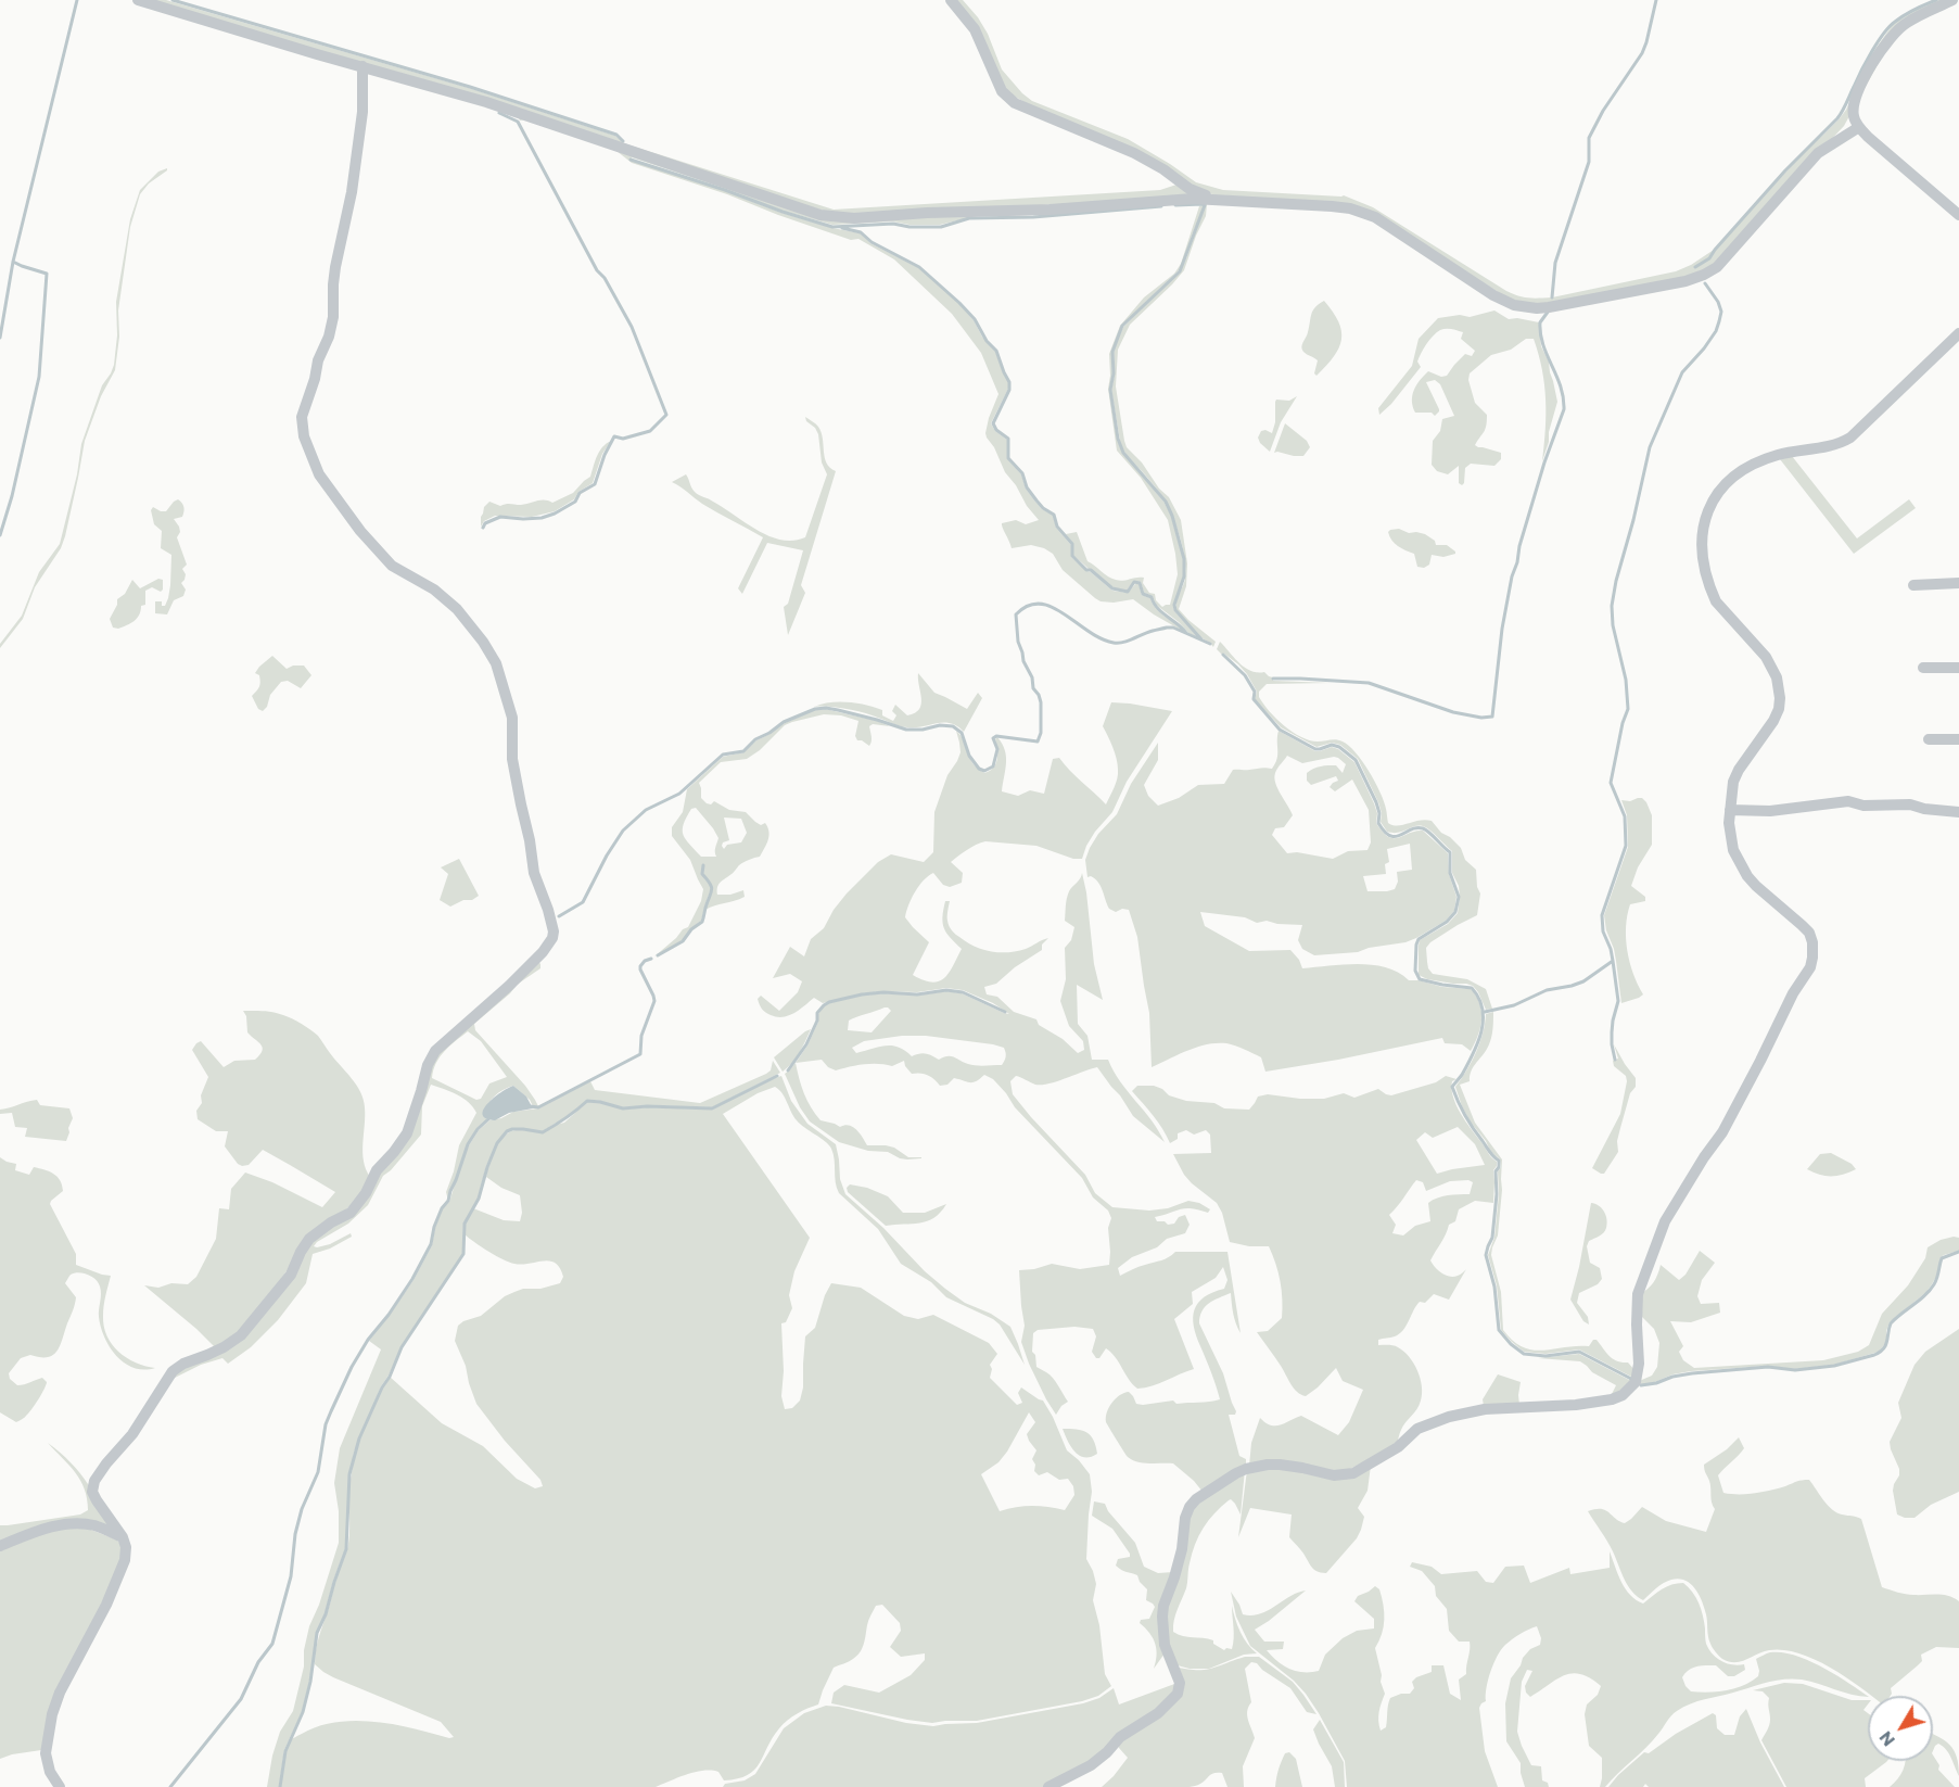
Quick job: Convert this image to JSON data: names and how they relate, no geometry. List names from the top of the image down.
{
  "north": "bottom left"
}
